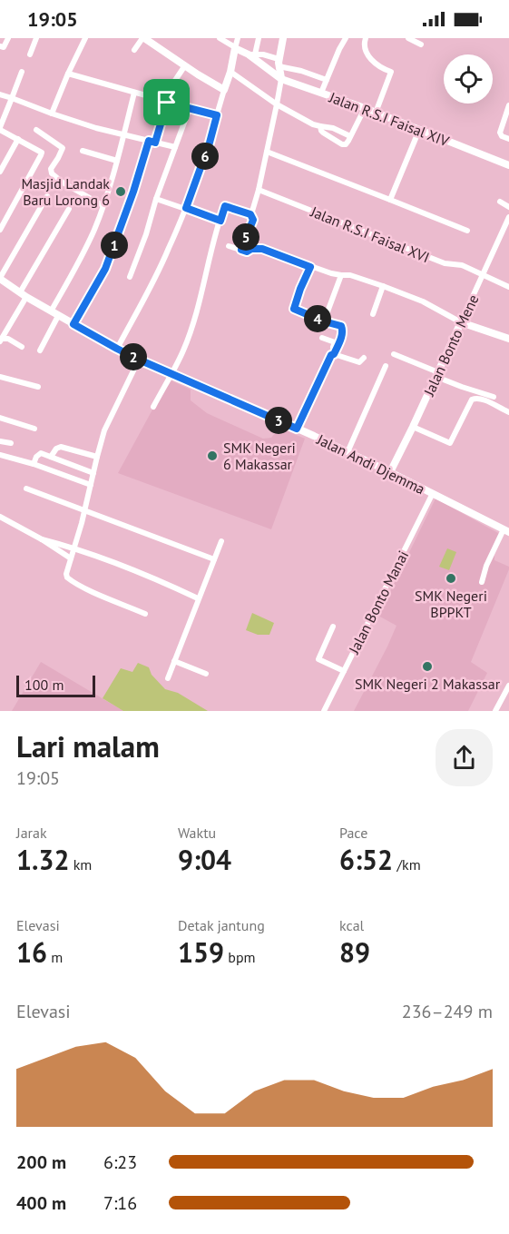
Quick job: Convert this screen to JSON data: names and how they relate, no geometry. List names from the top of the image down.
{
  "streets": {
    "street": [
      "Jalan R.S.I Faisal XIV",
      "Jalan R.S.I Faisal XVI",
      "Jalan Bonto Mene",
      "Jalan Andi Djemma",
      "Jalan Bonto Manai"
    ]
  },
  "crossings": [
    ["Jalan R.S.I Faisal XVI", "Jalan Bonto Mene"],
    ["Jalan Bonto Mene", "Jalan Andi Djemma"],
    ["Jalan Andi Djemma", "Jalan Bonto Manai"]
  ],
  "places": [
    "Masjid Landak Baru Lorong 6",
    "SMK Negeri 6 Makassar",
    "SMK Negeri BPPKT",
    "SMK Negeri 2 Makassar"
  ],
  "scale_bar": "100 m",
  "page": {
    "status": "19:05",
    "pins": [
      "6",
      "5",
      "1",
      "4",
      "2",
      "3"
    ],
    "scale": "100 m",
    "heading": ["Lari malam", "19:05"],
    "stats": [
      ["Jarak", "1.32 km"],
      ["Waktu", "9:04"],
      ["Pace", "6:52 /km"],
      ["Elevasi", "16 m"],
      ["Detak jantung", "159 bpm"],
      ["kcal", "89"]
    ],
    "chart": ["Elevasi", "236–249 m"],
    "list": [
      {
        "name": "200 m",
        "note": "6:23"
      },
      {
        "name": "400 m",
        "note": "7:16"
      }
    ]
  }
}
